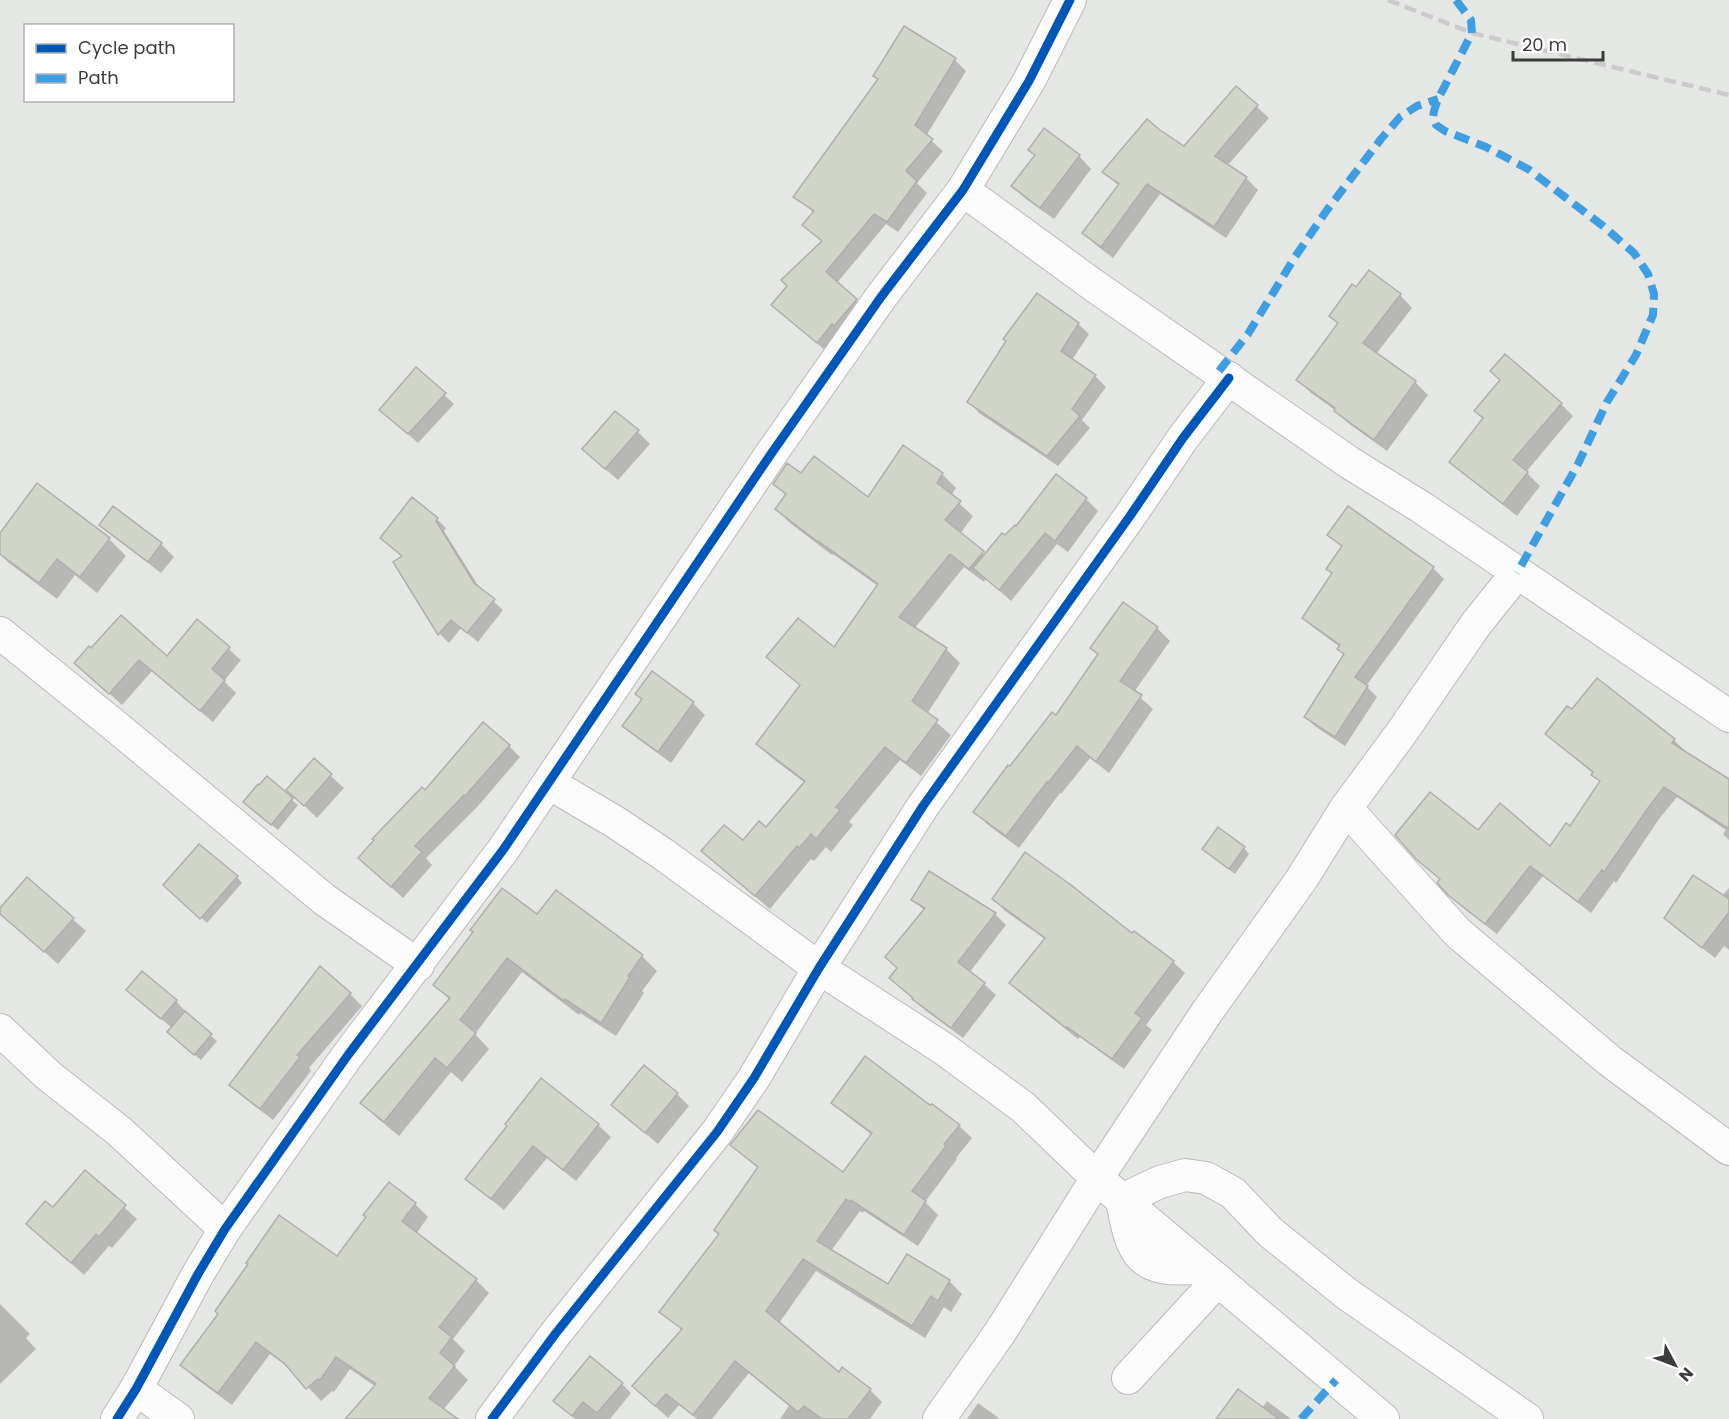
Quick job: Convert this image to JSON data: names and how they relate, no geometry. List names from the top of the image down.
{
  "legend": ["Cycle path", "Path"],
  "scale_bar": "20 m",
  "north": "bottom right"
}
